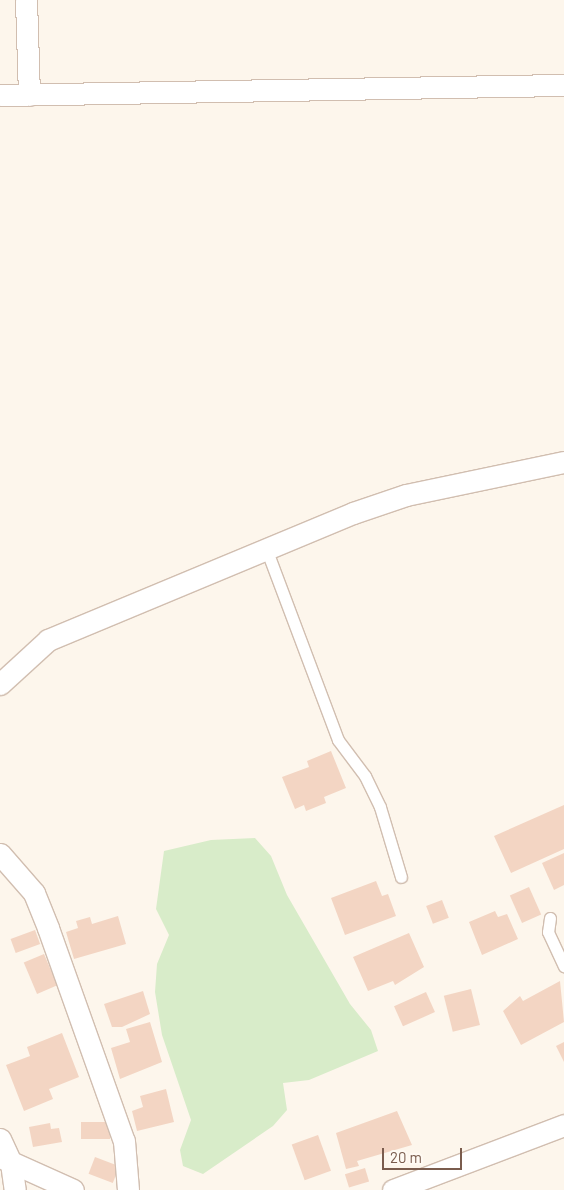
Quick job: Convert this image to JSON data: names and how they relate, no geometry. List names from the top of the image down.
{
  "scale_bar": "20 m"
}
